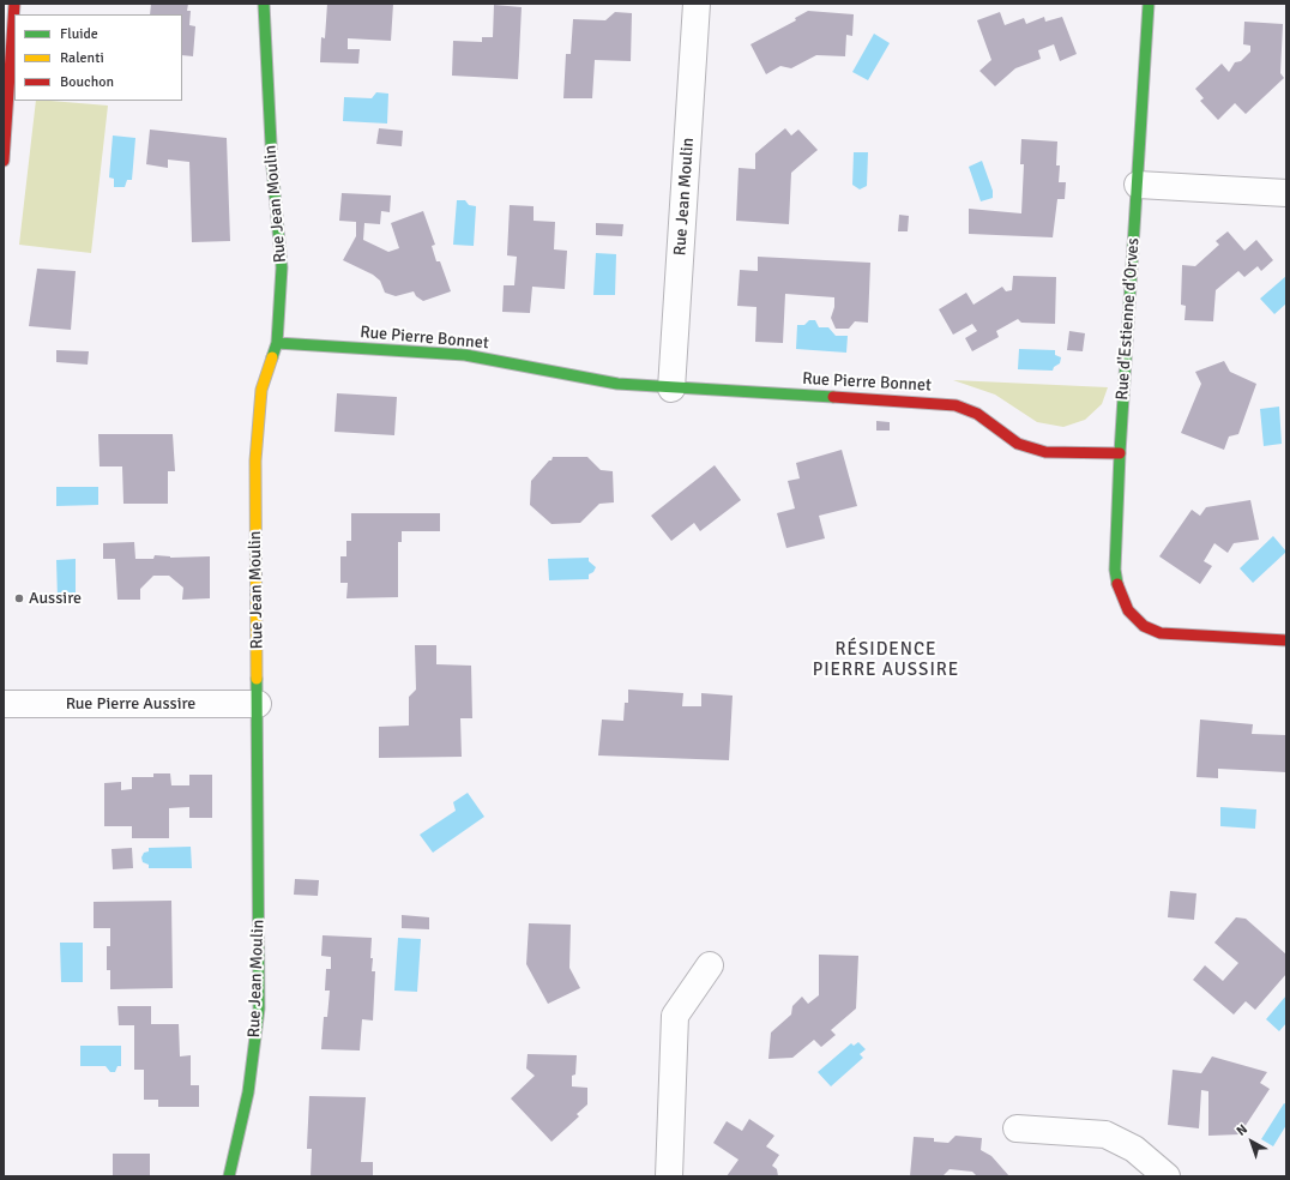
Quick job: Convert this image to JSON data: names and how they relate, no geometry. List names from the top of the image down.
{
  "streets": {
    "street": [
      "Rue Jean Moulin",
      "Rue d'Estienne d'Orves",
      "Rue Pierre Bonnet",
      "Rue Pierre Aussire"
    ]
  },
  "crossings": [
    ["Rue Jean Moulin", "Rue Pierre Bonnet"],
    ["Rue Jean Moulin", "Rue Pierre Aussire"],
    ["Rue d'Estienne d'Orves", "Rue Pierre Bonnet"]
  ],
  "districts": ["RÉSIDENCE PIERRE AUSSIRE"],
  "places": ["Aussire"],
  "legend": ["Fluide", "Ralenti", "Bouchon"],
  "north": "top left"
}
